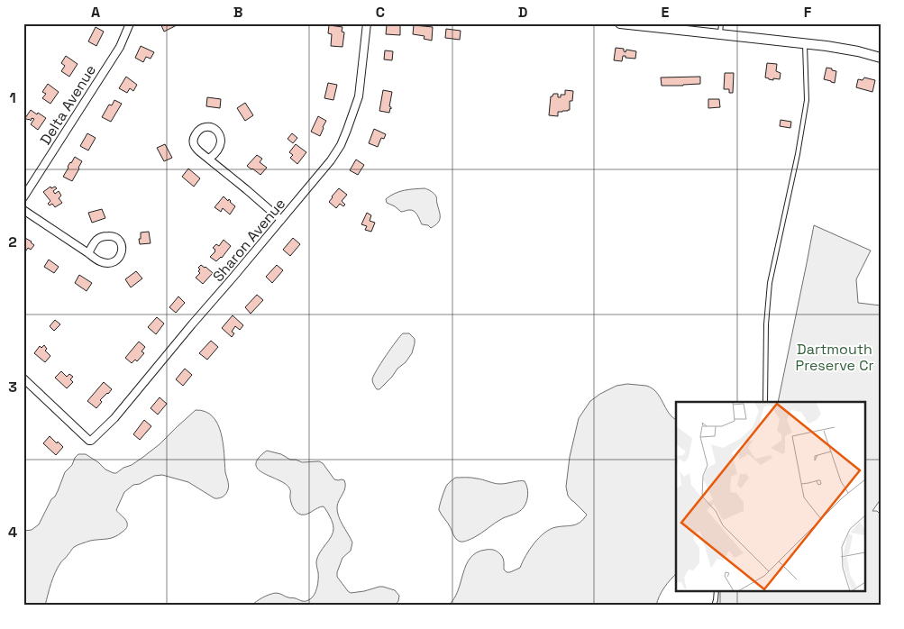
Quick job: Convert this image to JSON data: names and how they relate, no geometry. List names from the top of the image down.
{
  "streets": {
    "street": ["Delta Avenue", "Sharon Avenue"]
  },
  "parks": ["Dartmouth Preserve Cr"],
  "grid": {
    "columns": [
      "A",
      "B",
      "C",
      "D",
      "E",
      "F"
    ],
    "rows": [
      "1",
      "2",
      "3",
      "4"
    ]
  }
}
